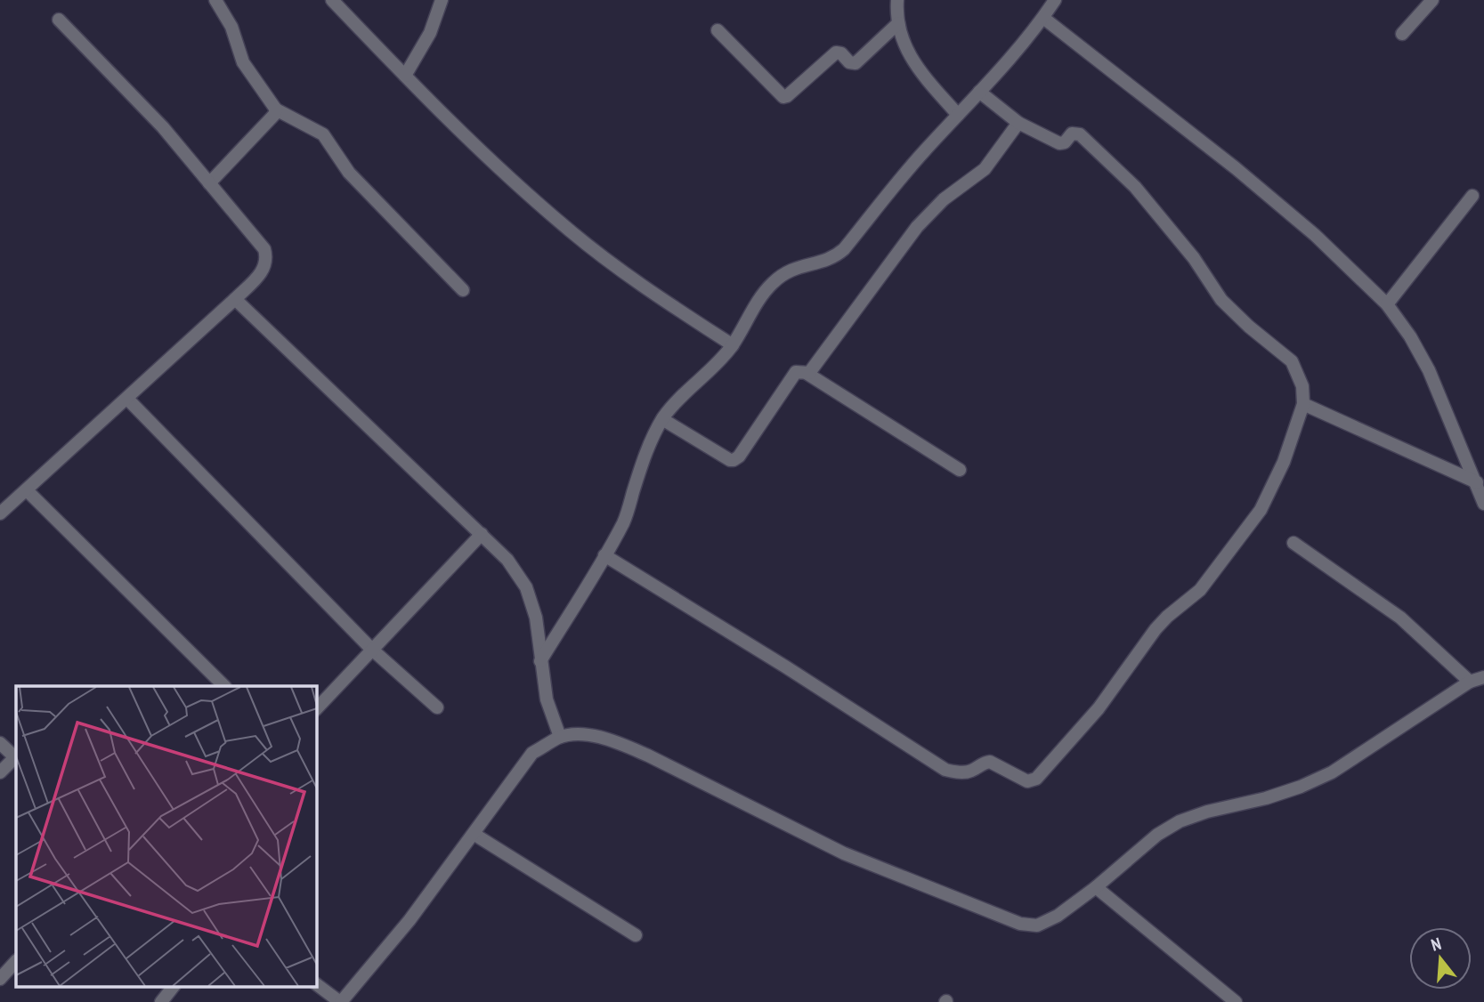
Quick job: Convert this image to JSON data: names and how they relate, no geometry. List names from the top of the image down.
{
  "north": "top"
}
